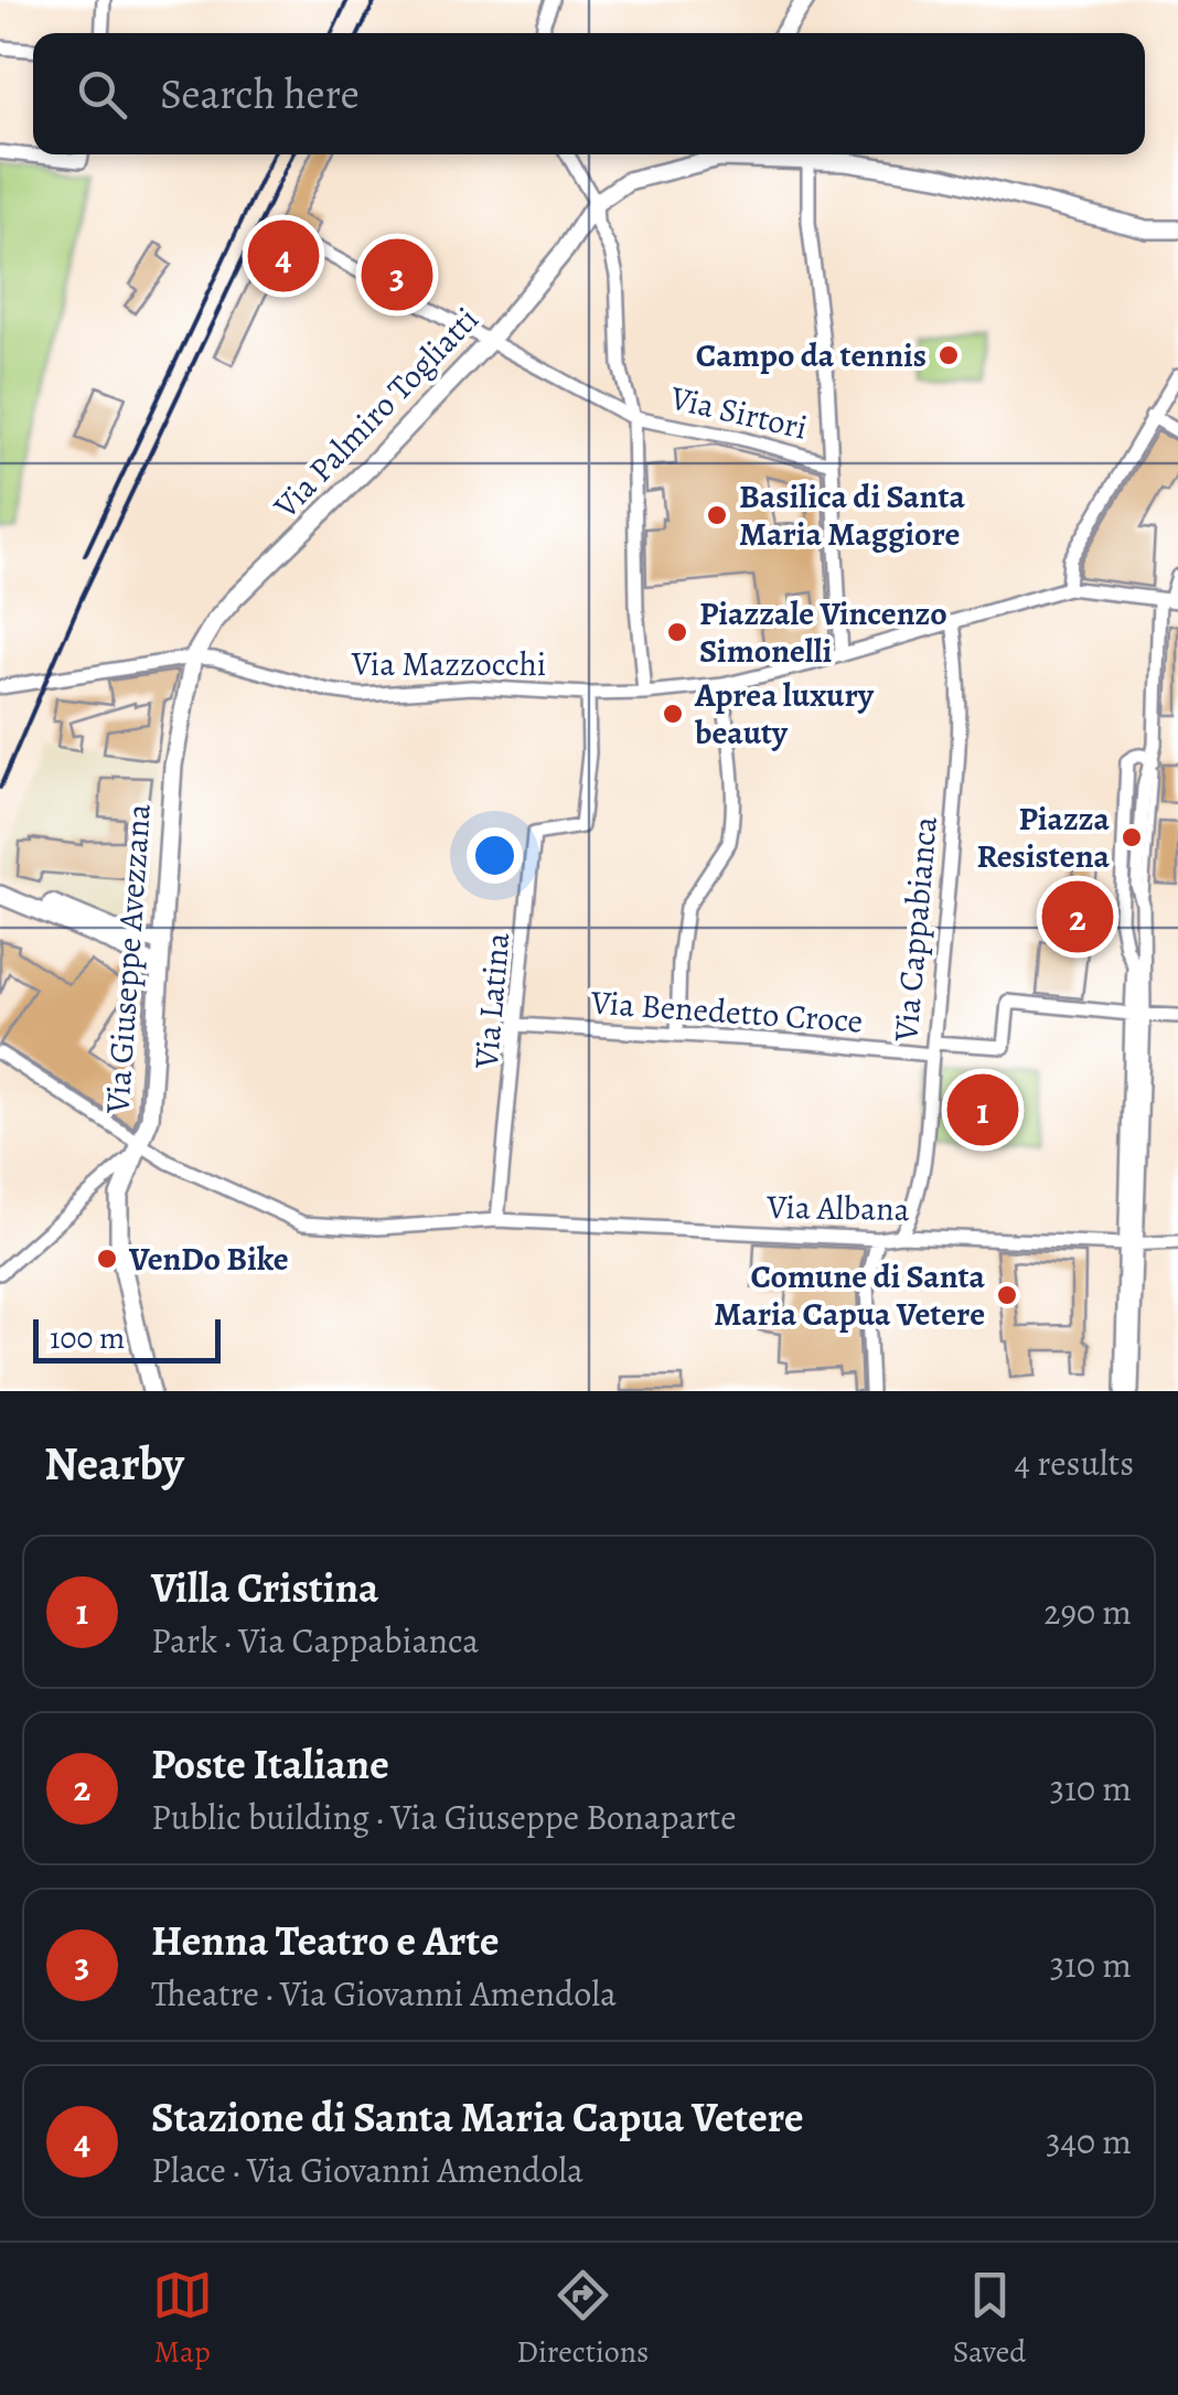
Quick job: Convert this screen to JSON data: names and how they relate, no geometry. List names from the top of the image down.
{
  "streets": {
    "street": [
      "Via Palmiro Togliatti",
      "Via Sirtori",
      "Via Mazzocchi",
      "Via Cappabianca",
      "Via Giuseppe Avezzana",
      "Via Latina",
      "Via Benedetto Croce",
      "Via Albana"
    ]
  },
  "crossings": [
    ["Via Palmiro Togliatti", "Via Sirtori"],
    ["Via Palmiro Togliatti", "Via Mazzocchi"],
    ["Via Palmiro Togliatti", "Via Giuseppe Avezzana"],
    ["Via Mazzocchi", "Via Cappabianca"],
    ["Via Mazzocchi", "Via Giuseppe Avezzana"],
    ["Via Mazzocchi", "Via Latina"],
    ["Via Cappabianca", "Via Benedetto Croce"],
    ["Via Cappabianca", "Via Albana"],
    ["Via Giuseppe Avezzana", "Via Albana"],
    ["Via Latina", "Via Benedetto Croce"],
    ["Via Latina", "Via Albana"]
  ],
  "places": [
    "Campo da tennis",
    "Basilica di Santa Maria Maggiore",
    "Piazzale Vincenzo Simonelli",
    "Aprea luxury beauty",
    "Piazza Resistena",
    "VenDo Bike",
    "Comune di Santa Maria Capua Vetere"
  ],
  "scale_bar": "100 m",
  "page": {
    "search": "Search here",
    "pins": [
      "4",
      "3",
      "2",
      "1"
    ],
    "scale": "100 m",
    "heading": ["Nearby", "4 results"],
    "list": [
      {
        "mark": "1",
        "name": "Villa Cristina",
        "note": "Park · Via Cappabianca",
        "value": "290 m"
      },
      {
        "mark": "2",
        "name": "Poste Italiane",
        "note": "Public building · Via Giuseppe Bonaparte",
        "value": "310 m"
      },
      {
        "mark": "3",
        "name": "Henna Teatro e Arte",
        "note": "Theatre · Via Giovanni Amendola",
        "value": "310 m"
      },
      {
        "mark": "4",
        "name": "Stazione di Santa Maria Capua Vetere",
        "note": "Place · Via Giovanni Amendola",
        "value": "340 m"
      }
    ],
    "nav": ["Map", "Directions", "Saved"]
  }
}
